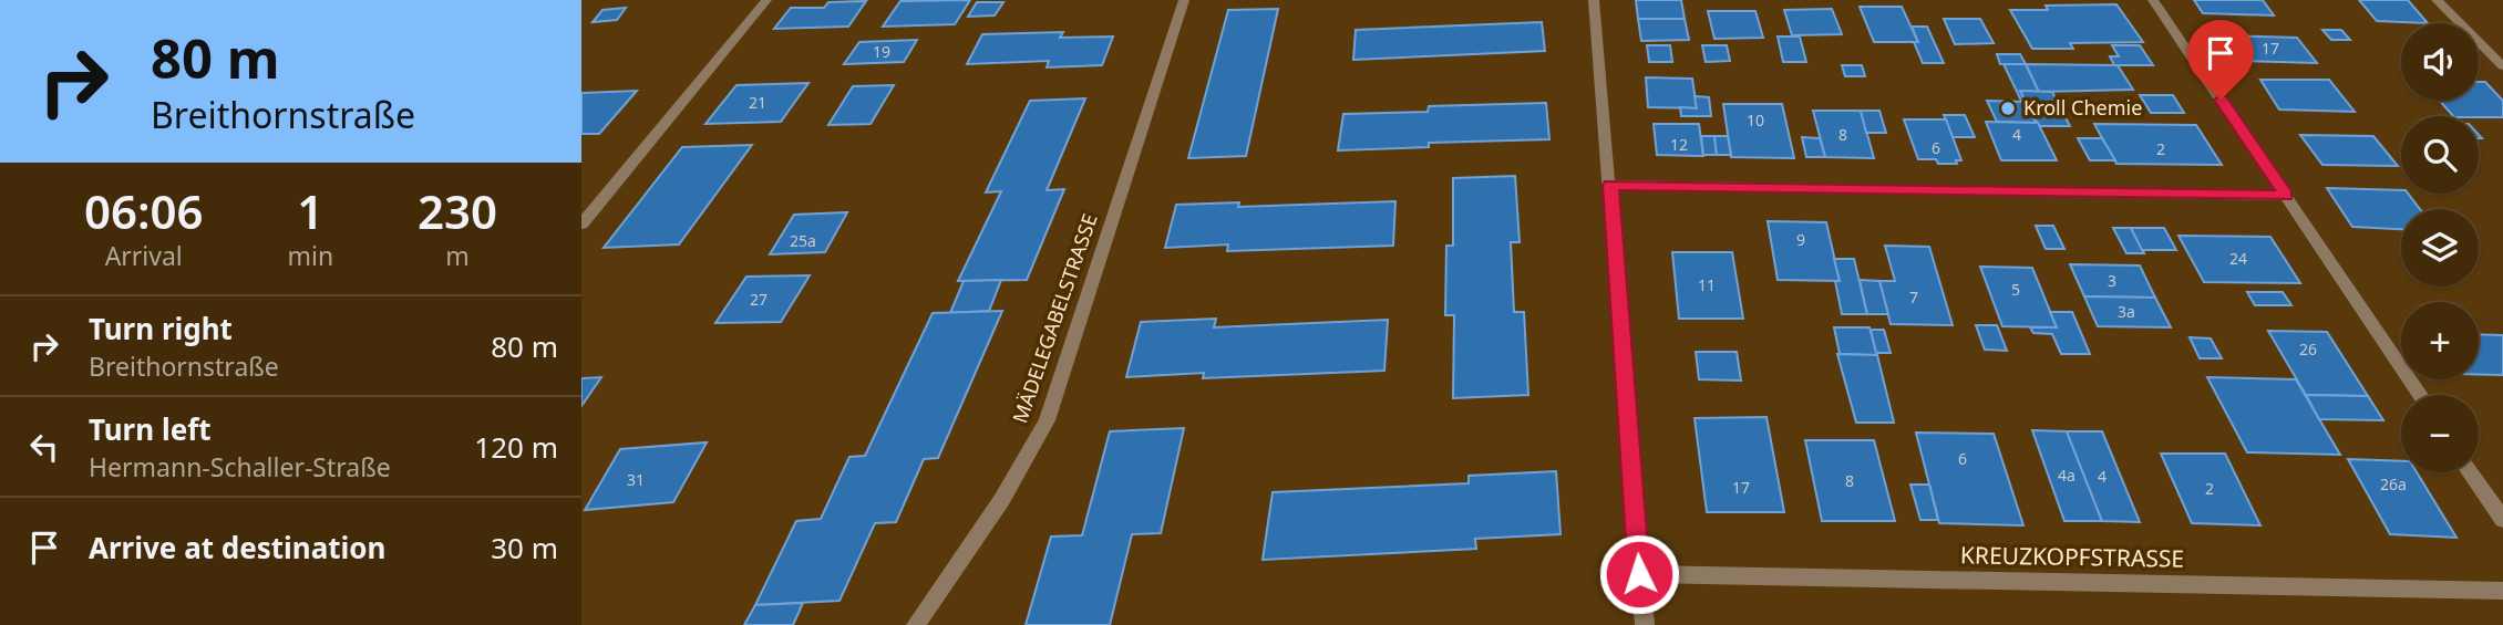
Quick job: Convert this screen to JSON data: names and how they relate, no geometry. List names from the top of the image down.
{
  "streets": {
    "street": ["MÄDELEGABELSTRASSE", "KREUZKOPFSTRASSE"]
  },
  "places": ["Kroll Chemie"],
  "house_numbers": [
    "17",
    "19",
    "21",
    "10",
    "8",
    "4",
    "12",
    "6",
    "2",
    "9",
    "25a",
    "24",
    "3",
    "11",
    "5",
    "7",
    "27",
    "3a",
    "26",
    "6",
    "4a",
    "4",
    "31",
    "8",
    "26a",
    "17",
    "2"
  ],
  "page": {
    "turn": ["80 m", "Breithornstraße"],
    "map_buttons": ["+", "−"],
    "eta": [
      "06:06",
      "Arrival",
      "1",
      "min",
      "230",
      "m"
    ],
    "list": [
      {
        "name": "Turn right",
        "note": "Breithornstraße",
        "value": "80 m"
      },
      {
        "name": "Turn left",
        "note": "Hermann-Schaller-Straße",
        "value": "120 m"
      },
      {
        "name": "Arrive at destination",
        "value": "30 m"
      }
    ]
  }
}
